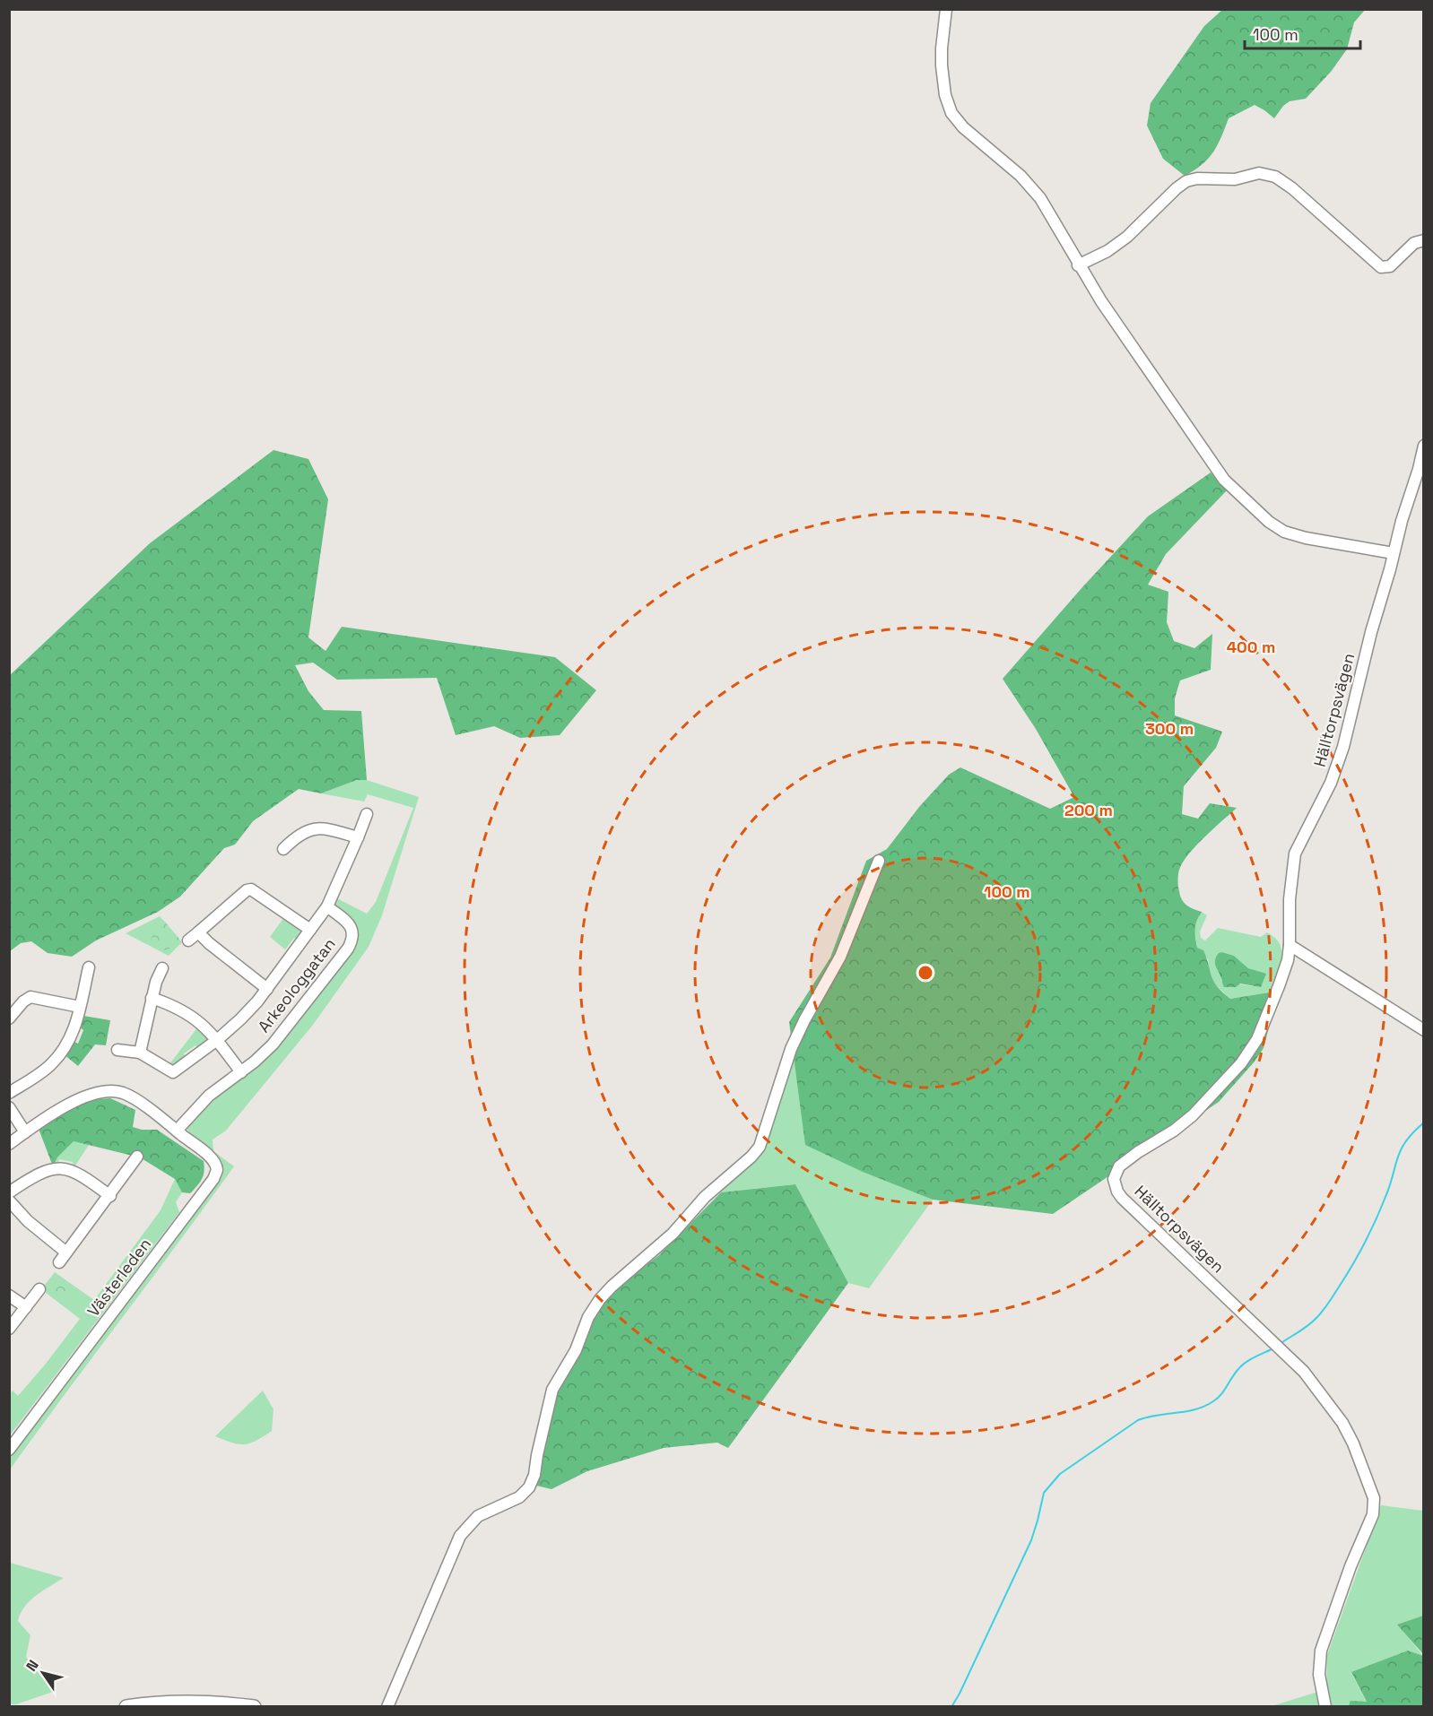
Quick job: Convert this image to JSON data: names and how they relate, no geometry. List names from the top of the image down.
{
  "streets": {
    "street": ["Hälltorpsvägen", "Arkeologgatan", "Västerleden"]
  },
  "crossings": [
    ["Arkeologgatan", "Västerleden"]
  ],
  "scale_bar": "100 m",
  "north": "top left",
  "rings": [
    "400 m",
    "300 m",
    "200 m",
    "100 m"
  ]
}
